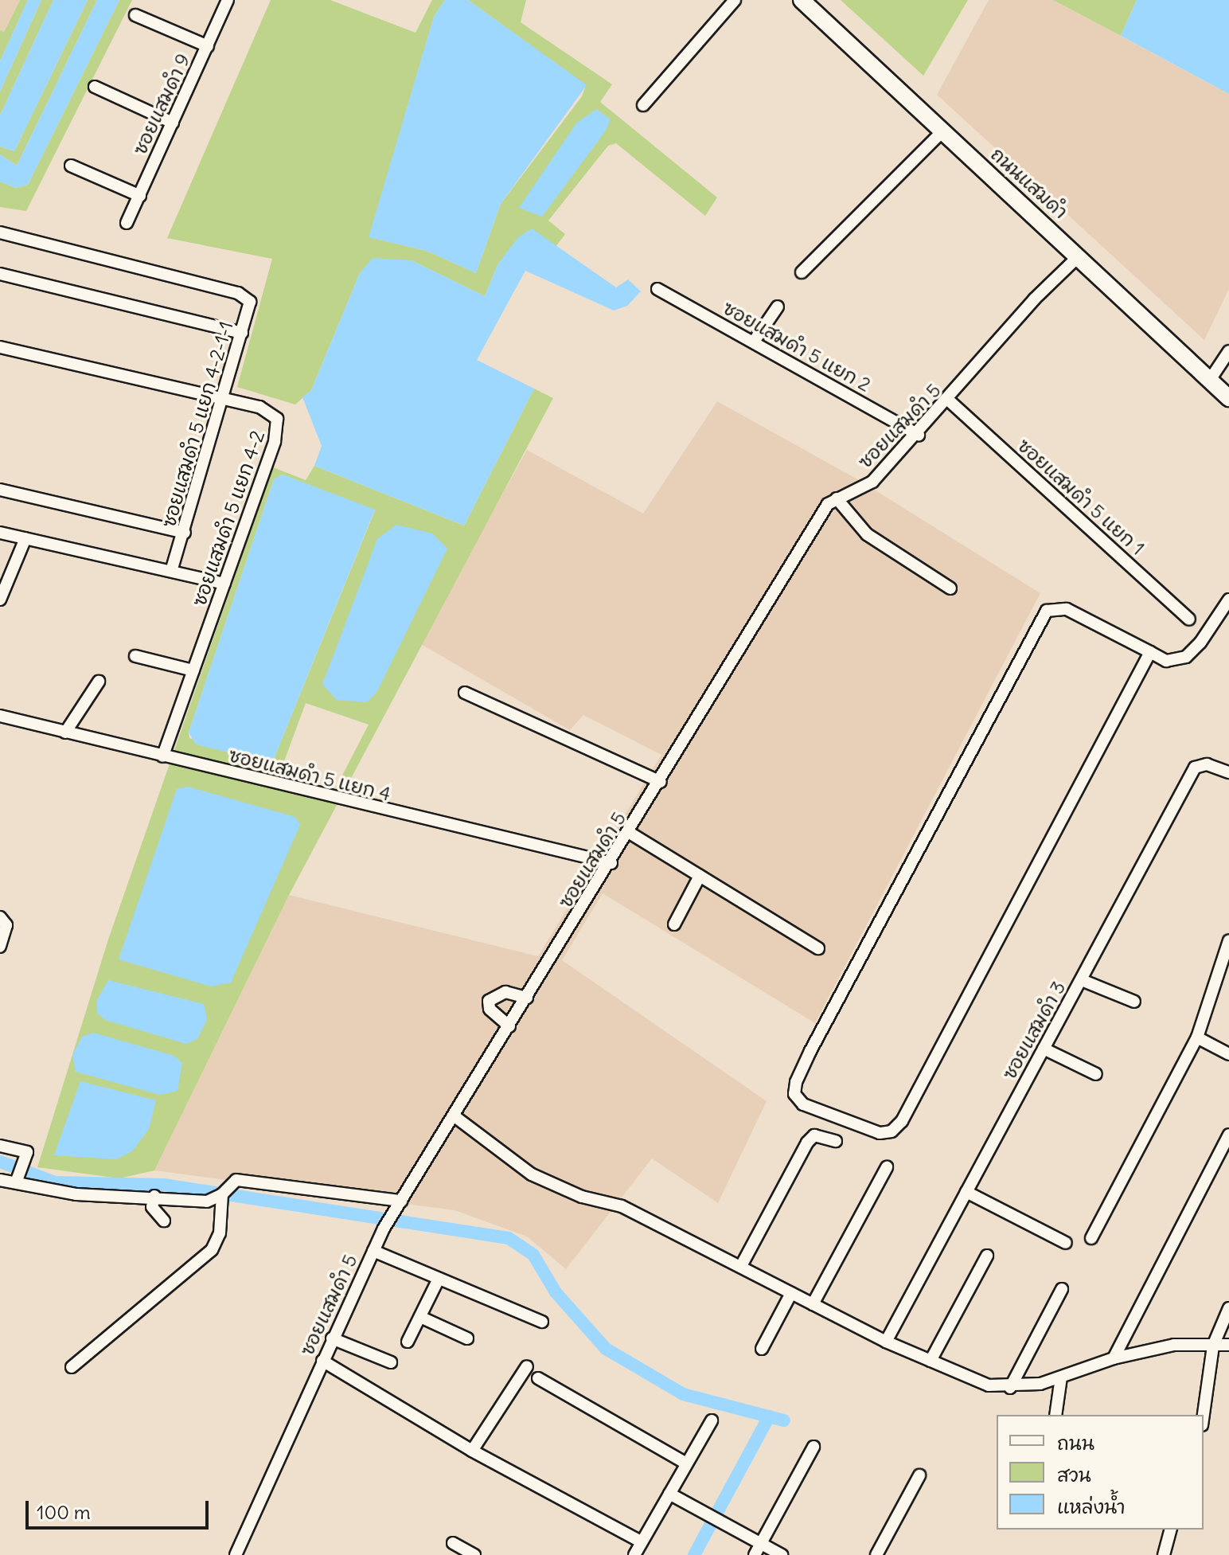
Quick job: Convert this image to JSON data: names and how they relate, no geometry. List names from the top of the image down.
{
  "streets": {
    "street": [
      "ซอยแสมดำ 9",
      "ถนนแสมดำ",
      "ซอยแสมดำ 5 แยก 2",
      "ซอยแสมดำ 5 แยก 4-2-1-1",
      "ซอยแสมดำ 5",
      "ซอยแสมดำ 5 แยก 1",
      "ซอยแสมดำ 5 แยก 4-2",
      "ซอยแสมดำ 5 แยก 4",
      "ซอยแสมดำ 3"
    ]
  },
  "crossings": [
    ["ถนนแสมดำ", "ซอยแสมดำ 5"],
    ["ซอยแสมดำ 5 แยก 2", "ซอยแสมดำ 5"],
    ["ซอยแสมดำ 5 แยก 4-2-1-1", "ซอยแสมดำ 5 แยก 4-2"],
    ["ซอยแสมดำ 5", "ซอยแสมดำ 5 แยก 1"],
    ["ซอยแสมดำ 5", "ซอยแสมดำ 5 แยก 4"],
    ["ซอยแสมดำ 5 แยก 4-2", "ซอยแสมดำ 5 แยก 4"]
  ],
  "legend": ["ถนน", "สวน", "แหล่งน้ำ"],
  "scale_bar": "100 m"
}
